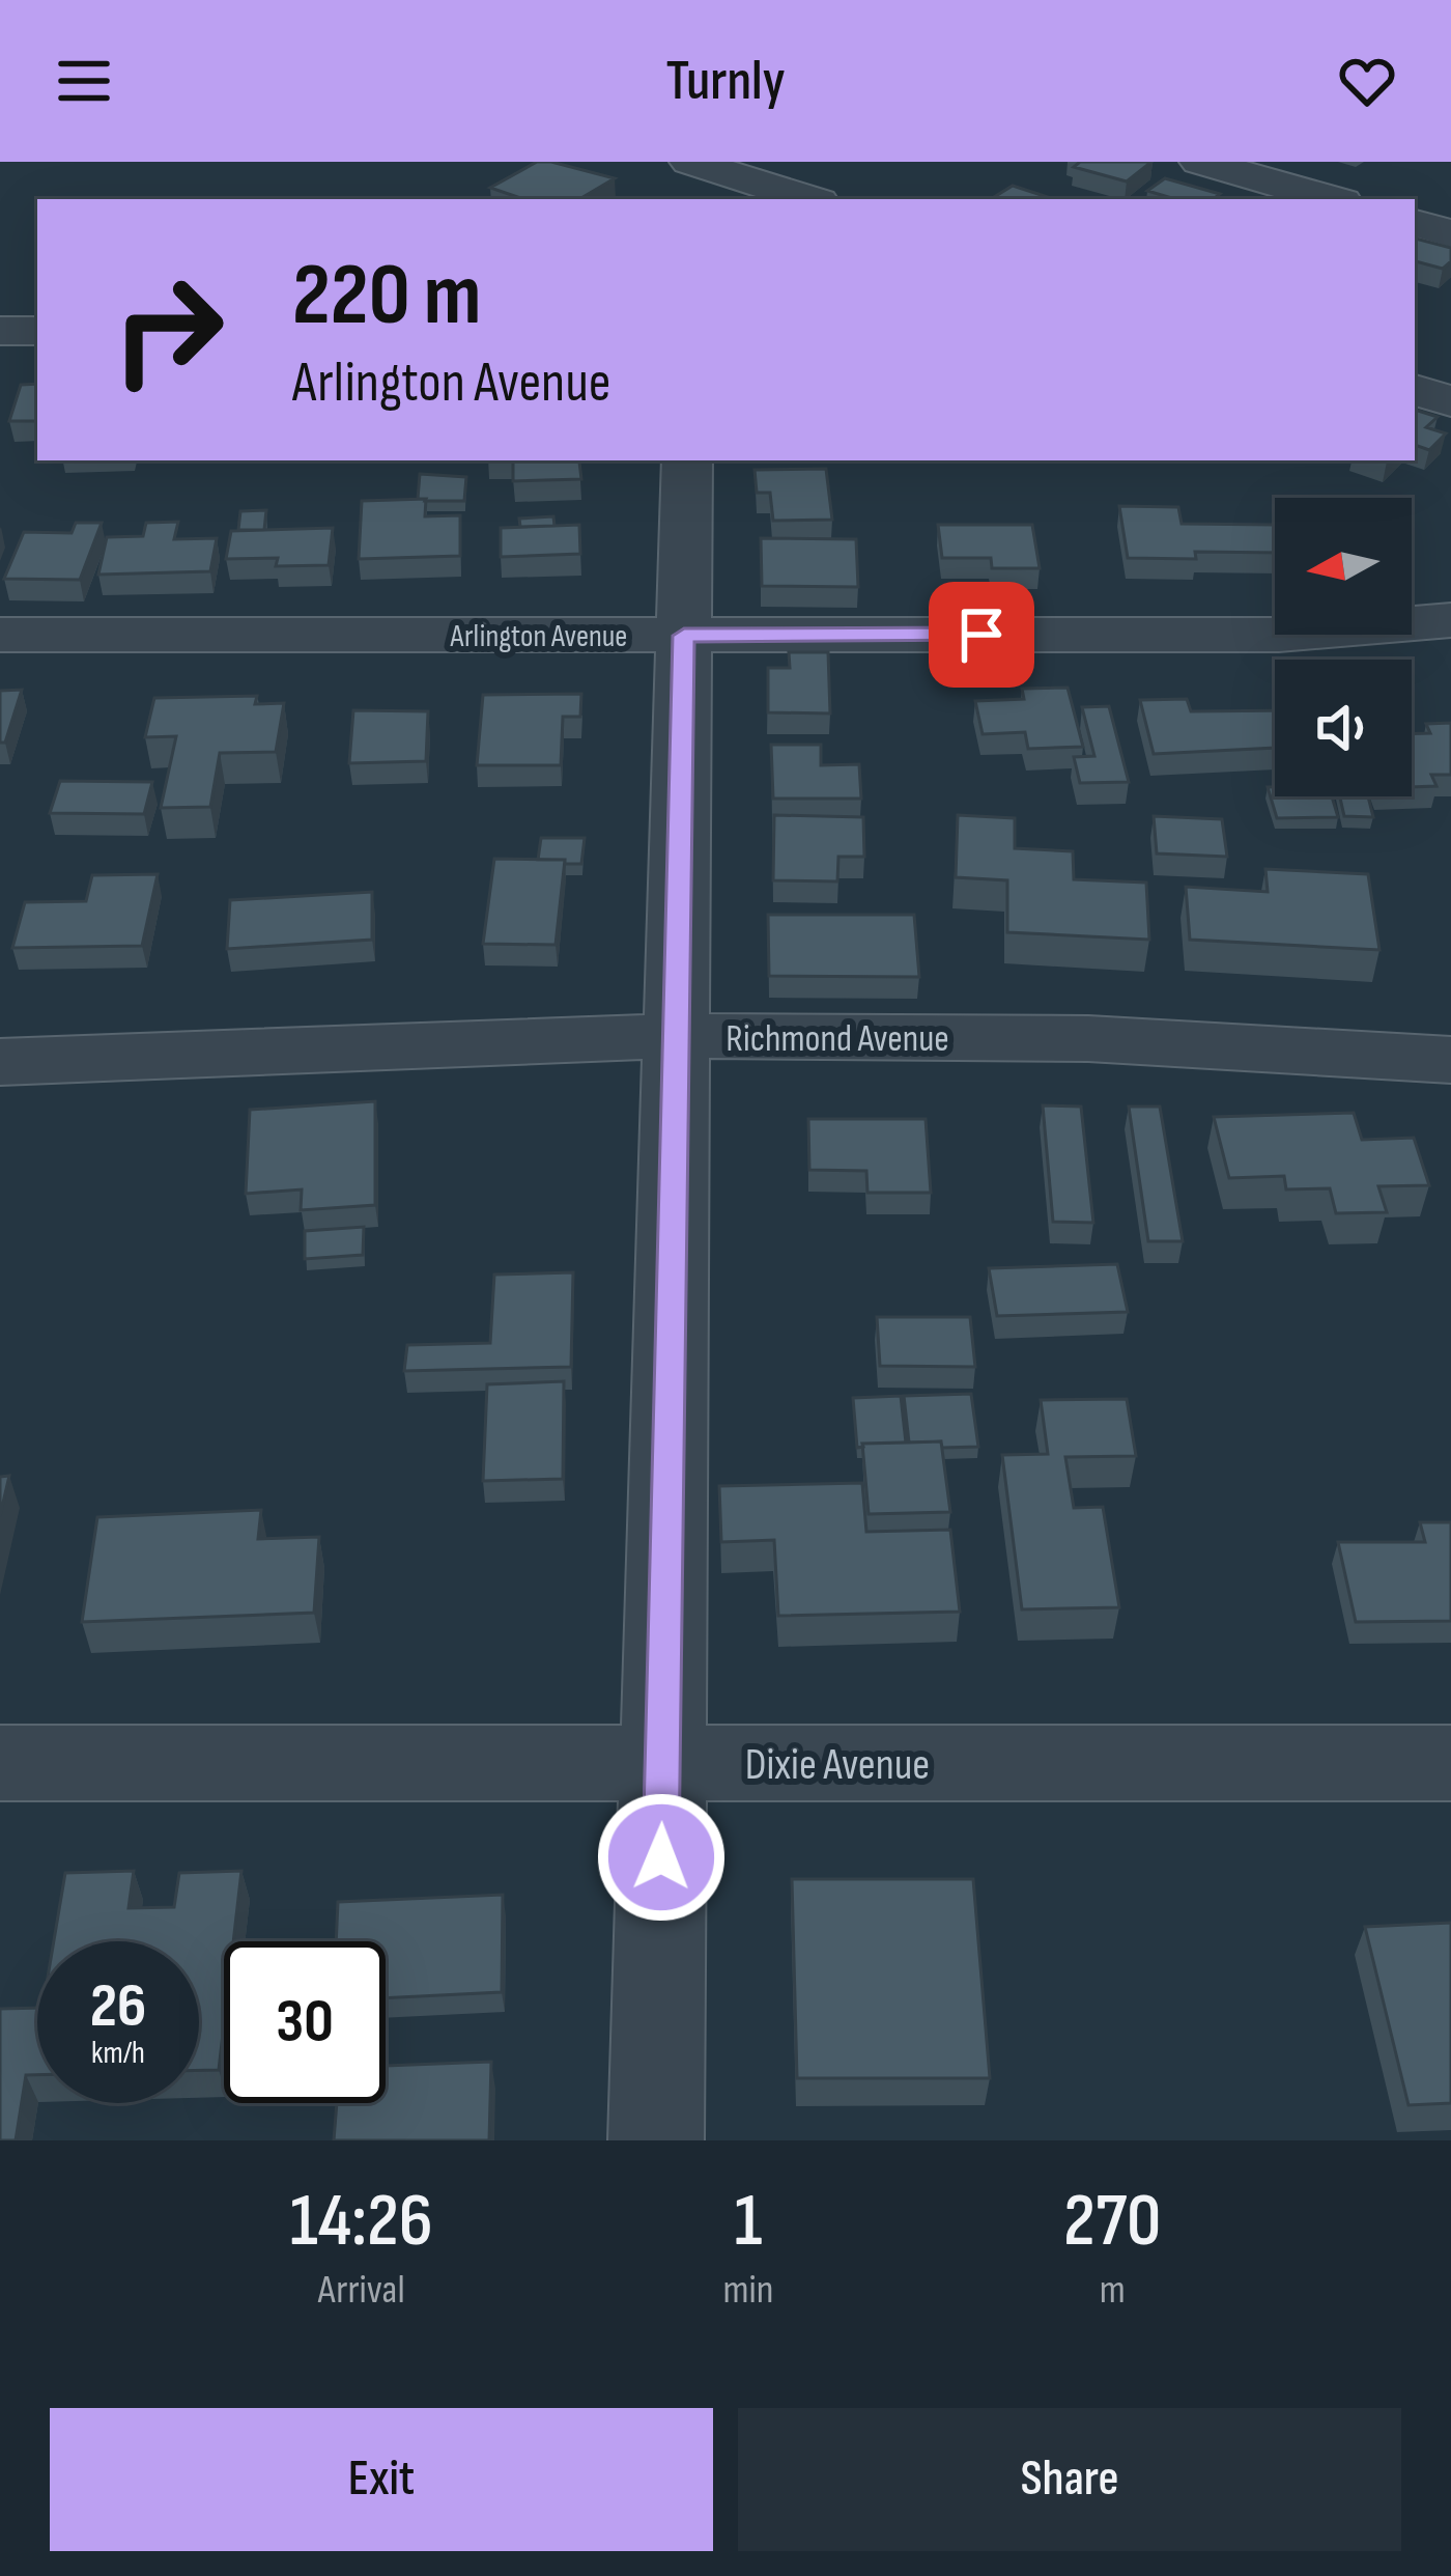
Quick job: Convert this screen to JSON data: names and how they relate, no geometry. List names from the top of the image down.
{
  "streets": {
    "street": ["Arlington Avenue", "Richmond Avenue", "Dixie Avenue"]
  },
  "north": "left",
  "page": {
    "header": "Turnly",
    "turn": ["220 m", "Arlington Avenue"],
    "speed": "26 km/h",
    "limit": "30",
    "eta": [
      "14:26",
      "Arrival",
      "1",
      "min",
      "270",
      "m"
    ],
    "buttons": ["Exit", "Share"]
  }
}
